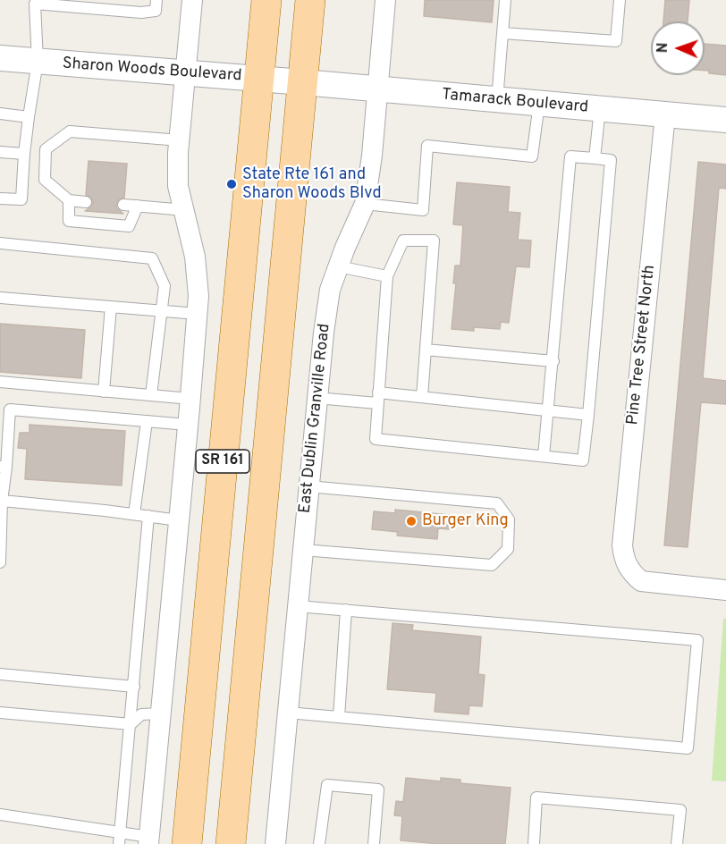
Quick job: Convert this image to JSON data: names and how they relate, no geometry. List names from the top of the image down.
{
  "streets": {
    "main road": ["SR 161"],
    "street": [
      "Sharon Woods Boulevard",
      "Tamarack Boulevard",
      "Pine Tree Street North",
      "East Dublin Granville Road"
    ]
  },
  "crossings": [
    ["Sharon Woods Boulevard", "Tamarack Boulevard"],
    ["Sharon Woods Boulevard", "SR 161"],
    ["Tamarack Boulevard", "Pine Tree Street North"],
    ["Tamarack Boulevard", "East Dublin Granville Road"],
    ["Tamarack Boulevard", "SR 161"]
  ],
  "places": ["State Rte 161 and Sharon Woods Blvd", "Burger King"],
  "north": "left"
}
